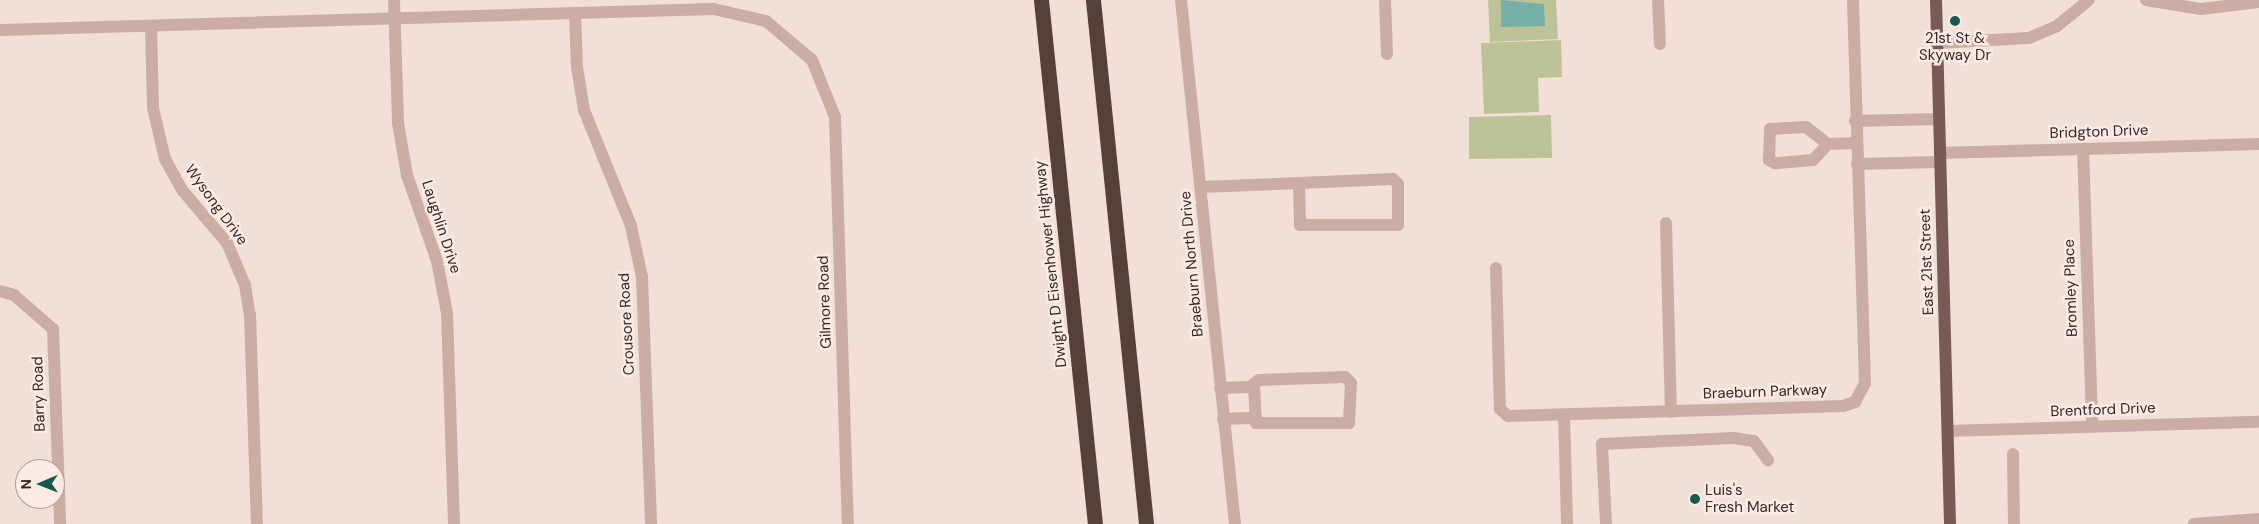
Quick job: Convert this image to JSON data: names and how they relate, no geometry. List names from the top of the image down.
{
  "streets": {
    "highway": ["Dwight D Eisenhower Highway"],
    "main road": ["East 21st Street"],
    "street": [
      "Bridgton Drive",
      "Wysong Drive",
      "Laughlin Drive",
      "Braeburn North Drive",
      "Bromley Place",
      "Gilmore Road",
      "Crousore Road",
      "Braeburn Parkway",
      "Barry Road",
      "Brentford Drive"
    ]
  },
  "crossings": [
    ["Bridgton Drive", "East 21st Street"],
    ["Bridgton Drive", "Bromley Place"],
    ["Wysong Drive", "Gilmore Road"],
    ["Laughlin Drive", "Gilmore Road"],
    ["East 21st Street", "Brentford Drive"],
    ["Bromley Place", "Brentford Drive"],
    ["Gilmore Road", "Crousore Road"]
  ],
  "places": ["21st St & Skyway Dr", "Luis's Fresh Market"],
  "north": "left"
}
